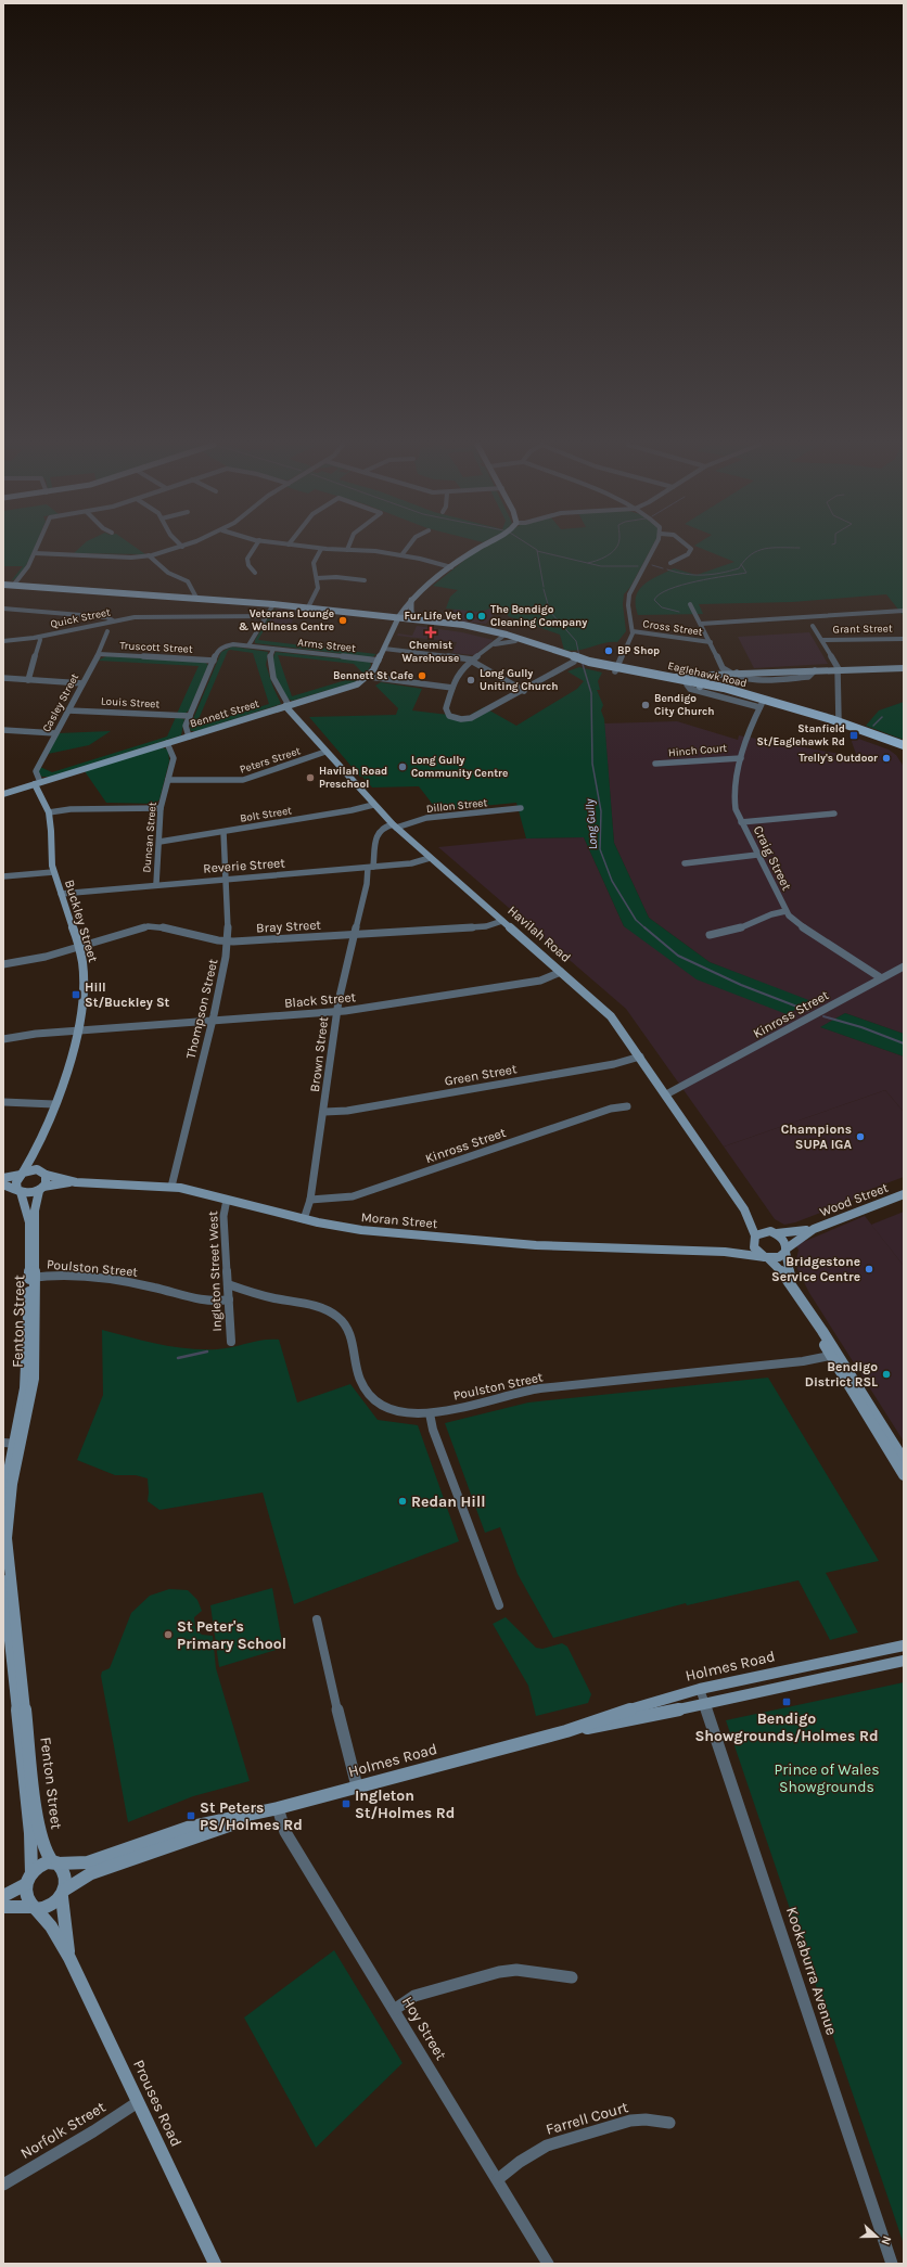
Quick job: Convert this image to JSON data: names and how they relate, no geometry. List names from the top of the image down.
{
  "streets": {
    "main road": ["Eaglehawk Road"],
    "street": [
      "Quick Street",
      "Cross Street",
      "Grant Street",
      "Arms Street",
      "Truscott Street",
      "Casley Street",
      "Louis Street",
      "Bennett Street",
      "Hinch Court",
      "Peters Street",
      "Dillon Street",
      "Bolt Street",
      "Duncan Street",
      "Craig Street",
      "Reverie Street",
      "Buckley Street",
      "Bray Street",
      "Havilah Road",
      "Black Street",
      "Thompson Street",
      "Kinross Street",
      "Brown Street",
      "Green Street",
      "Wood Street",
      "Moran Street",
      "Poulston Street",
      "Ingleton Street West",
      "Fenton Street",
      "Holmes Road",
      "Kookaburra Avenue",
      "Hoy Street",
      "Prouses Road",
      "Farrell Court",
      "Norfolk Street"
    ]
  },
  "crossings": [
    ["Arms Street", "Truscott Street"],
    ["Arms Street", "Havilah Road"],
    ["Truscott Street", "Casley Street"],
    ["Eaglehawk Road", "Craig Street"],
    ["Casley Street", "Louis Street"],
    ["Casley Street", "Bennett Street"],
    ["Casley Street", "Buckley Street"],
    ["Bennett Street", "Duncan Street"],
    ["Bennett Street", "Buckley Street"],
    ["Bennett Street", "Havilah Road"],
    ["Hinch Court", "Craig Street"],
    ["Peters Street", "Duncan Street"],
    ["Peters Street", "Havilah Road"],
    ["Dillon Street", "Havilah Road"],
    ["Dillon Street", "Brown Street"],
    ["Bolt Street", "Duncan Street"],
    ["Bolt Street", "Havilah Road"],
    ["Bolt Street", "Thompson Street"],
    ["Duncan Street", "Reverie Street"],
    ["Craig Street", "Kinross Street"],
    ["Reverie Street", "Buckley Street"],
    ["Reverie Street", "Havilah Road"],
    ["Reverie Street", "Thompson Street"],
    ["Reverie Street", "Brown Street"],
    ["Buckley Street", "Bray Street"],
    ["Buckley Street", "Black Street"],
    ["Buckley Street", "Moran Street"],
    ["Buckley Street", "Fenton Street"],
    ["Bray Street", "Havilah Road"],
    ["Bray Street", "Thompson Street"],
    ["Bray Street", "Brown Street"],
    ["Havilah Road", "Black Street"],
    ["Havilah Road", "Kinross Street"],
    ["Havilah Road", "Brown Street"],
    ["Havilah Road", "Green Street"],
    ["Havilah Road", "Wood Street"],
    ["Havilah Road", "Moran Street"],
    ["Black Street", "Thompson Street"],
    ["Black Street", "Brown Street"],
    ["Thompson Street", "Moran Street"],
    ["Kinross Street", "Brown Street"],
    ["Brown Street", "Green Street"],
    ["Brown Street", "Moran Street"],
    ["Wood Street", "Moran Street"],
    ["Moran Street", "Ingleton Street West"],
    ["Moran Street", "Fenton Street"],
    ["Poulston Street", "Ingleton Street West"],
    ["Poulston Street", "Fenton Street"],
    ["Fenton Street", "Holmes Road"],
    ["Fenton Street", "Prouses Road"],
    ["Holmes Road", "Kookaburra Avenue"],
    ["Holmes Road", "Hoy Street"],
    ["Holmes Road", "Prouses Road"],
    ["Hoy Street", "Farrell Court"],
    ["Prouses Road", "Norfolk Street"]
  ],
  "water": ["Long Gully"],
  "parks": ["Prince of Wales Showgrounds"],
  "places": {
    "other": [
      "Fur Life Vet",
      "The Bendigo Cleaning Company",
      "Veterans Lounge & Wellness Centre",
      "BP Shop",
      "Bennett St Cafe",
      "Long Gully Uniting Church",
      "Bendigo City Church",
      "Trelly's Outdoor",
      "Long Gully Community Centre",
      "Havilah Road Preschool",
      "Champions SUPA IGA",
      "Bridgestone Service Centre",
      "Bendigo District RSL",
      "Redan Hill",
      "St Peter's Primary School"
    ],
    "health": ["Chemist Warehouse"],
    "transit": [
      "Stanfield St/Eaglehawk Rd",
      "Hill St/Buckley St",
      "Bendigo Showgrounds/Holmes Rd",
      "Ingleton St/Holmes Rd",
      "St Peters PS/Holmes Rd"
    ]
  },
  "north": "right"
}
